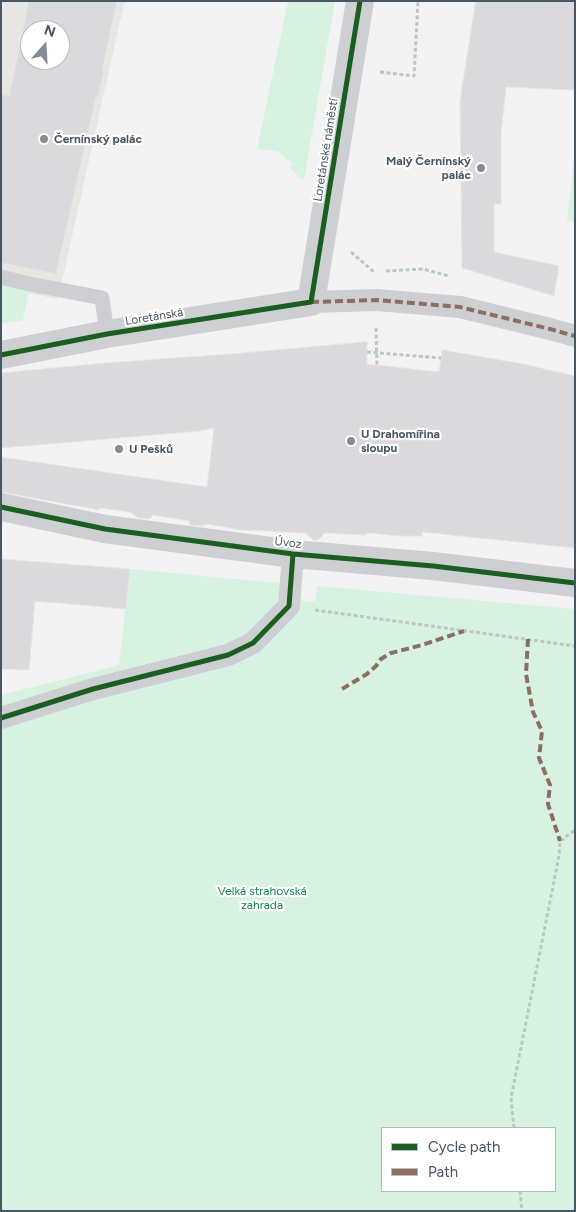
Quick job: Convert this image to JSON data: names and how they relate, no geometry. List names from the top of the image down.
{
  "streets": {
    "street": ["Loretánské náměstí", "Loretánská", "Úvoz"]
  },
  "crossings": [
    ["Loretánské náměstí", "Loretánská"]
  ],
  "parks": ["Velká strahovská zahrada"],
  "places": [
    "Černínský palác",
    "Malý Černínský palác",
    "U Drahomířina sloupu",
    "U Pešků"
  ],
  "legend": ["Cycle path", "Path"],
  "north": "top"
}
